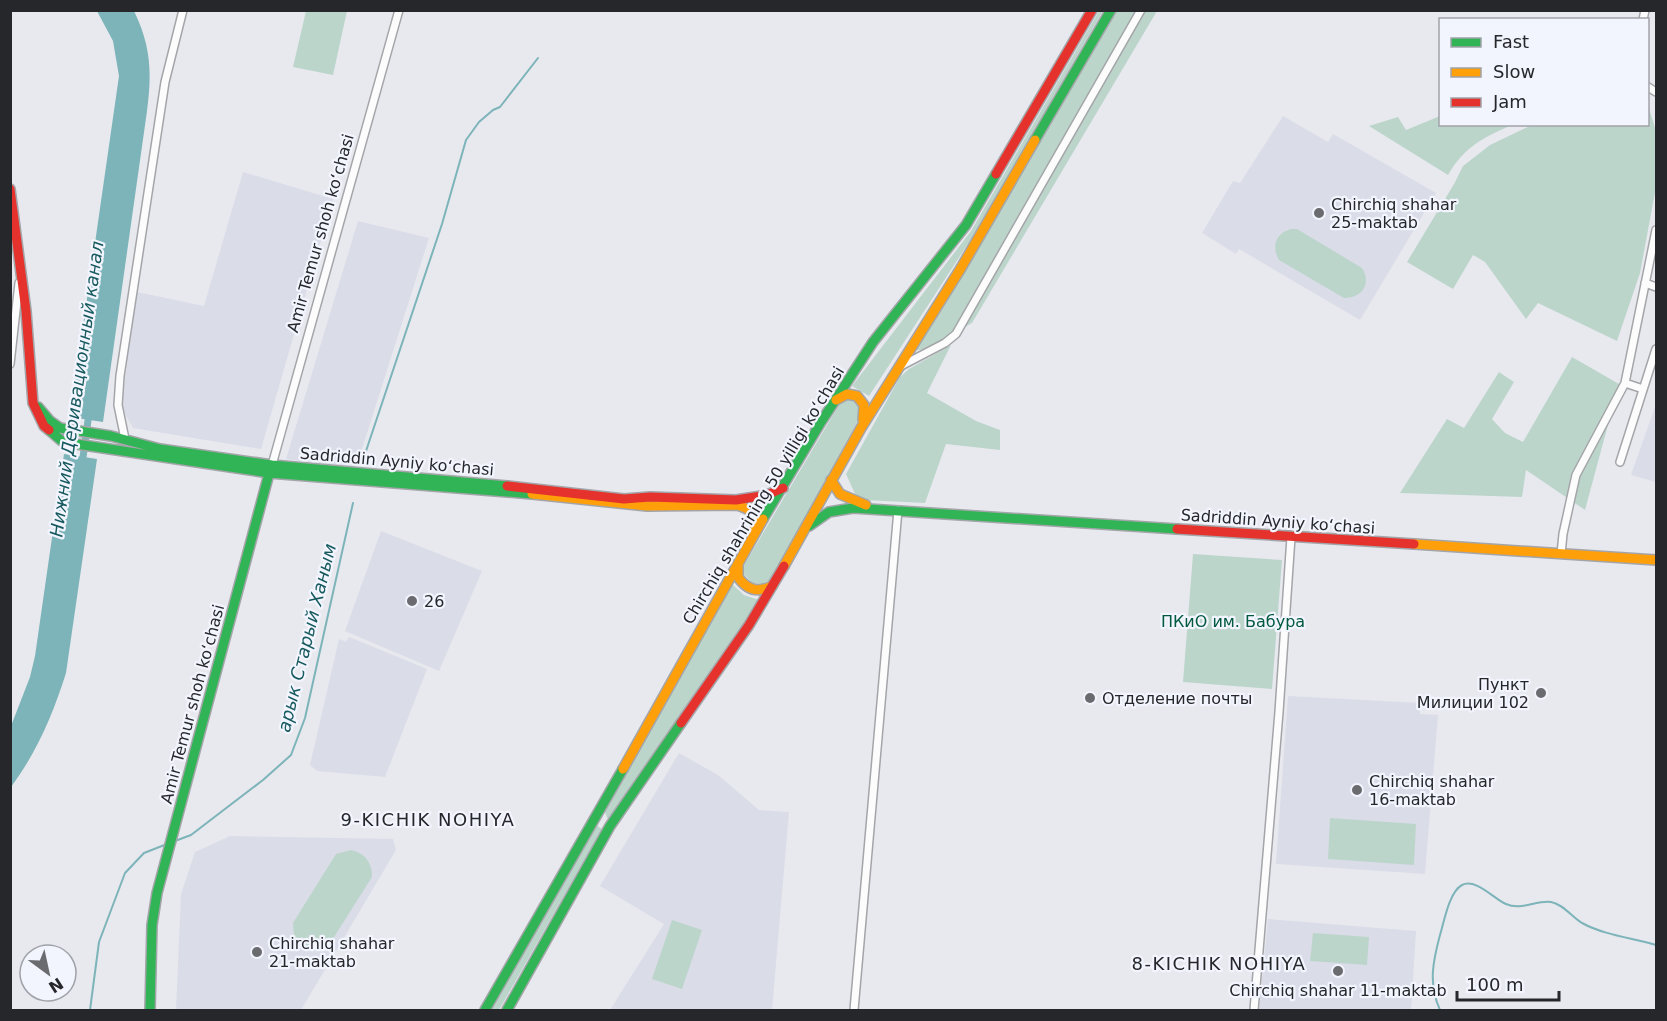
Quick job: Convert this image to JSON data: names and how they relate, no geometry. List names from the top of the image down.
{
  "streets": {
    "main road": ["Amir Temur shoh ko‘chasi", "Sadriddin Ayniy ko‘chasi", "Chirchiq shahrining 50 yilligi koʻchasi"]
  },
  "crossings": [
    ["Amir Temur shoh ko‘chasi", "Sadriddin Ayniy ko‘chasi"],
    ["Sadriddin Ayniy ko‘chasi", "Chirchiq shahrining 50 yilligi koʻchasi"]
  ],
  "districts": ["9-KICHIK NOHIYA", "8-KICHIK NOHIYA"],
  "water": ["Нижний Деривационный канал", "арык Старый Ханым"],
  "parks": ["ПКиО им. Бабура"],
  "places": [
    "Chirchiq shahar 25-maktab",
    "26",
    "Пункт Милиции 102",
    "Отделение почты",
    "Chirchiq shahar 16-maktab",
    "Chirchiq shahar 21-maktab",
    "Chirchiq shahar 11-maktab"
  ],
  "legend": ["Fast", "Slow", "Jam"],
  "scale_bar": "100 m",
  "north": "bottom right"
}
